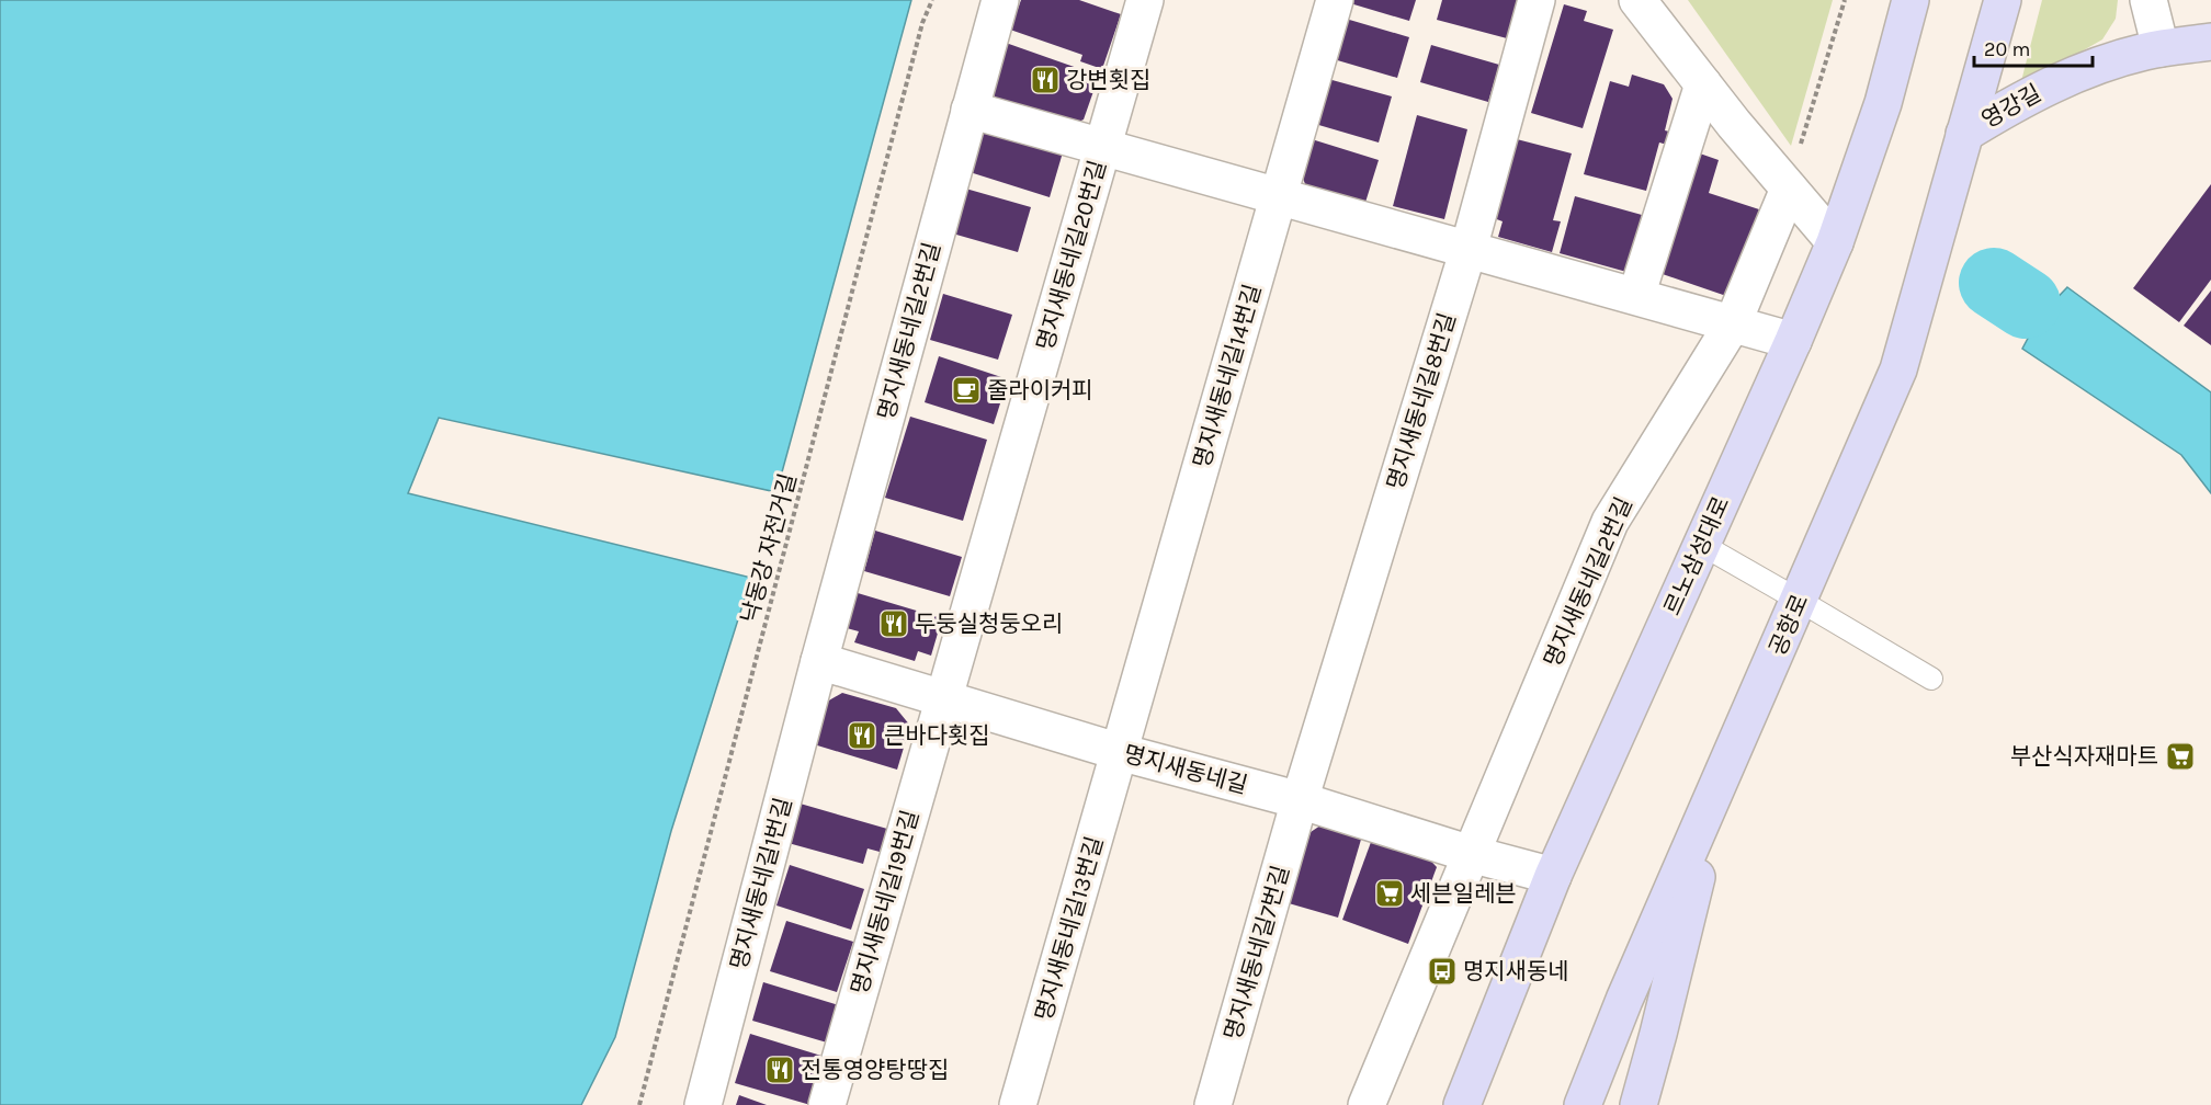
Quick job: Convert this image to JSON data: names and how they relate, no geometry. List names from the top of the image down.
{
  "streets": {
    "main road": ["영강길", "르노삼성대로", "공항로"],
    "street": [
      "명지새동네길20번길",
      "명지새동네길2번길",
      "명지새동네길14번길",
      "명지새동네길8번길",
      "명지새동네길",
      "명지새동네길1번길",
      "명지새동네길19번길",
      "명지새동네길13번길",
      "명지새동네길7번길"
    ],
    "path": ["낙동강 자전거길"]
  },
  "crossings": [
    ["영강길", "공항로"],
    ["명지새동네길20번길", "명지새동네길"],
    ["명지새동네길20번길", "명지새동네길19번길"],
    ["명지새동네길2번길", "명지새동네길"],
    ["명지새동네길2번길", "명지새동네길1번길"],
    ["명지새동네길14번길", "명지새동네길"],
    ["명지새동네길14번길", "명지새동네길13번길"],
    ["명지새동네길8번길", "명지새동네길"],
    ["명지새동네길8번길", "명지새동네길7번길"],
    ["르노삼성대로", "명지새동네길"],
    ["명지새동네길", "명지새동네길1번길"],
    ["명지새동네길", "명지새동네길19번길"],
    ["명지새동네길", "명지새동네길13번길"],
    ["명지새동네길", "명지새동네길7번길"]
  ],
  "places": {
    "restaurant": [
      "강변횟집",
      "두둥실청둥오리",
      "큰바다횟집",
      "전통영양탕땅집"
    ],
    "cafe": ["줄라이커피"],
    "supermarket": ["부산식자재마트", "세븐일레븐"],
    "bus stop": ["명지새동네"]
  },
  "scale_bar": "20 m"
}
